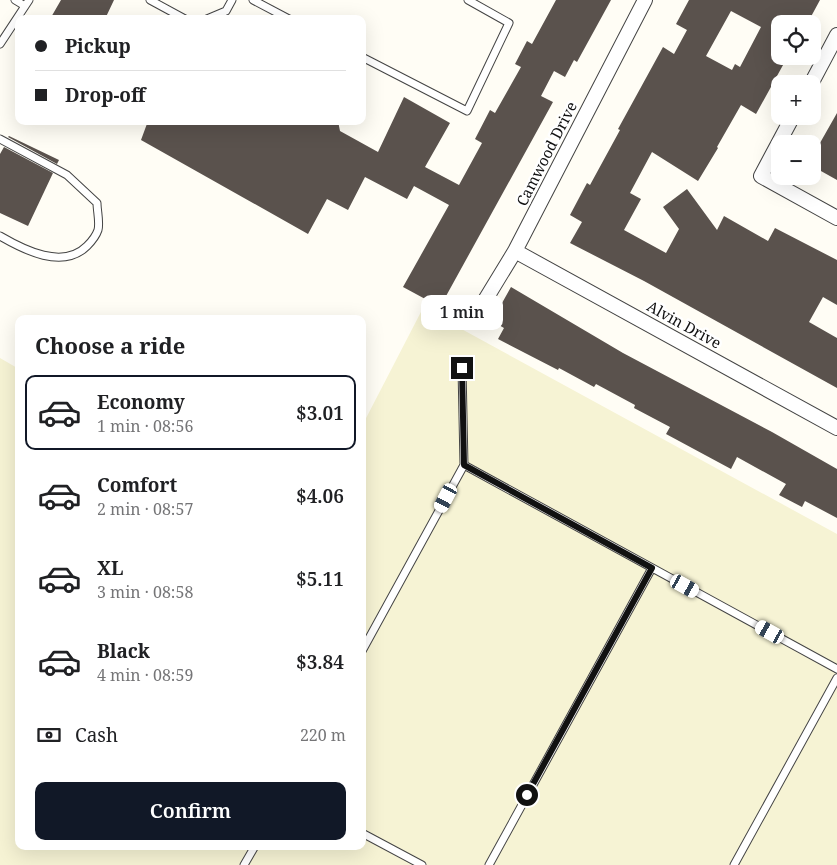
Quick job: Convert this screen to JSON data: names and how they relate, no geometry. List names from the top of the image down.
{
  "streets": {
    "street": ["Camwood Drive", "Alvin Drive"]
  },
  "crossings": [
    ["Camwood Drive", "Alvin Drive"]
  ],
  "page": {
    "map_buttons": ["+", "−"],
    "banner": ["Pickup", "Drop-off"],
    "bubble": "1 min",
    "heading": "Choose a ride",
    "list": [
      {
        "name": "Economy",
        "note": "1 min · 08:56",
        "value": "$3.01"
      },
      {
        "name": "Comfort",
        "note": "2 min · 08:57",
        "value": "$4.06"
      },
      {
        "name": "XL",
        "note": "3 min · 08:58",
        "value": "$5.11"
      },
      {
        "name": "Black",
        "note": "4 min · 08:59",
        "value": "$3.84"
      }
    ],
    "pay": ["Cash", "220 m"],
    "buttons": "Confirm"
  }
}
